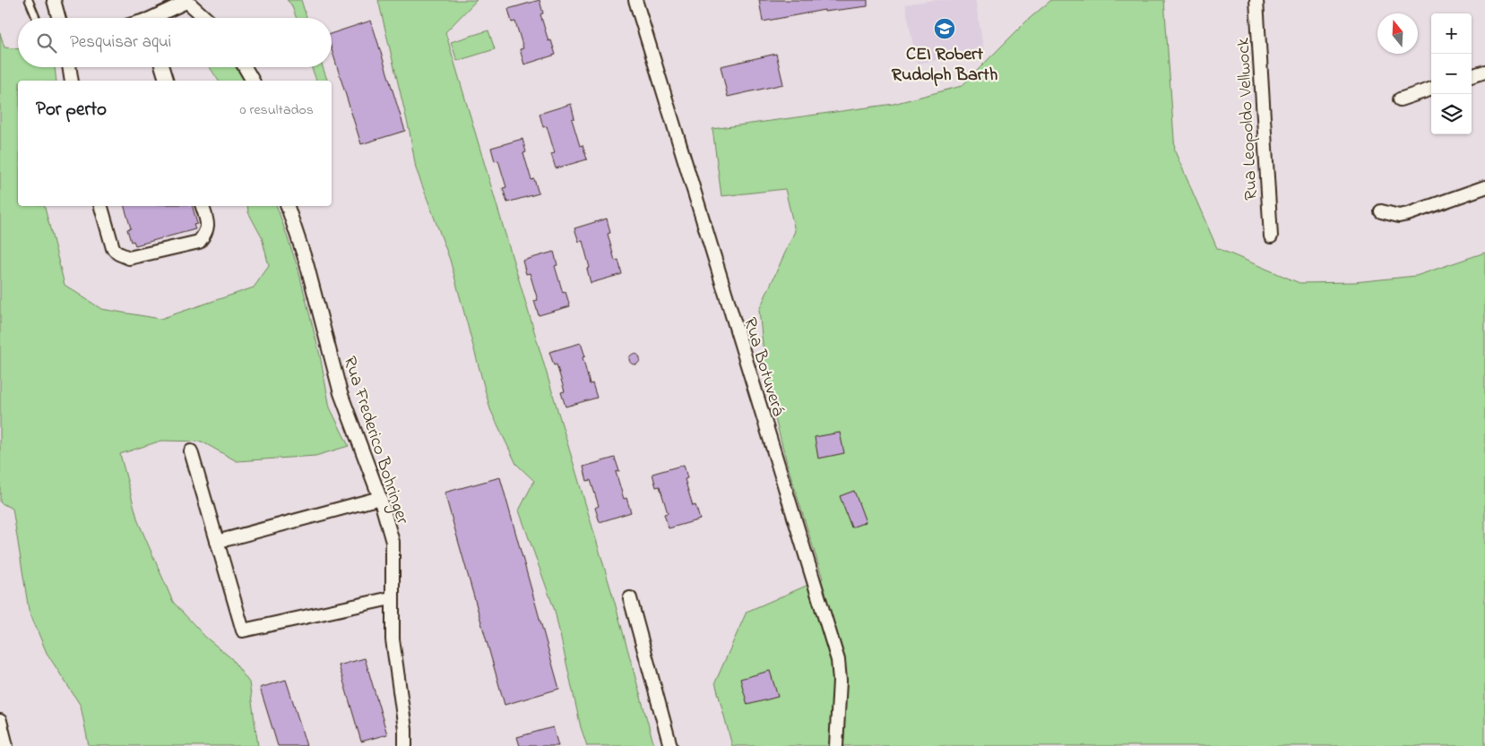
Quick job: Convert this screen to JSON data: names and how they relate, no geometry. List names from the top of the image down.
{
  "streets": {
    "street": ["Rua Leopoldo Vellwock", "Rua Botuverá", "Rua Frederico Bohringer"]
  },
  "places": {
    "school or university": ["CEI Robert Rudolph Barth"]
  },
  "north": "top",
  "page": {
    "map_buttons": ["+", "−"],
    "search": "Pesquisar aqui",
    "heading": ["Por perto", "0 resultados"]
  }
}
